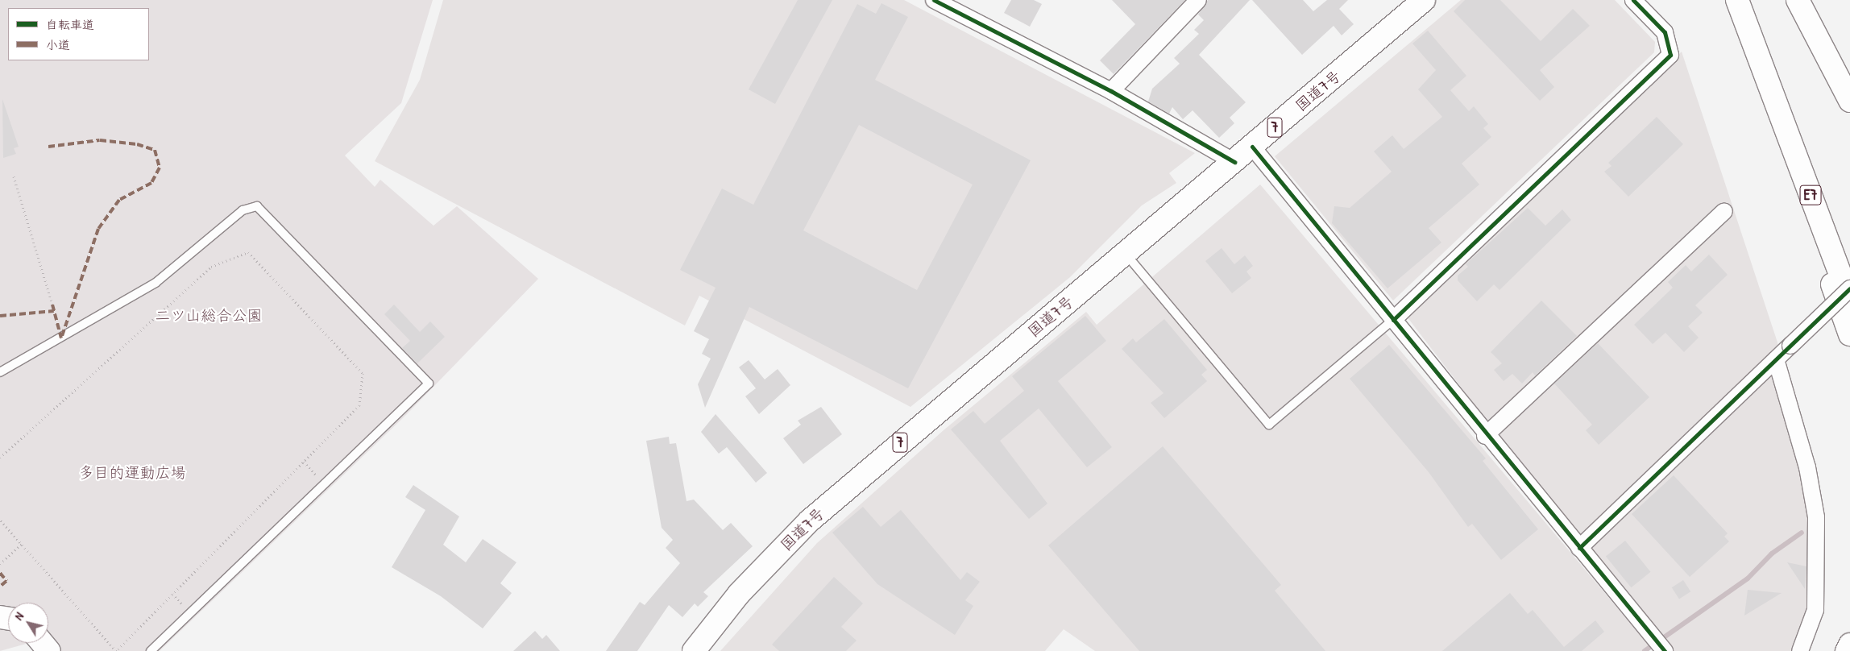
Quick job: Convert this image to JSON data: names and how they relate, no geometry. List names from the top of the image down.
{
  "streets": {
    "main road": ["国道7号", "7", "E7"]
  },
  "parks": ["二ツ山総合公園", "多目的運動広場"],
  "legend": ["自転車道", "小道"],
  "north": "top left"
}
